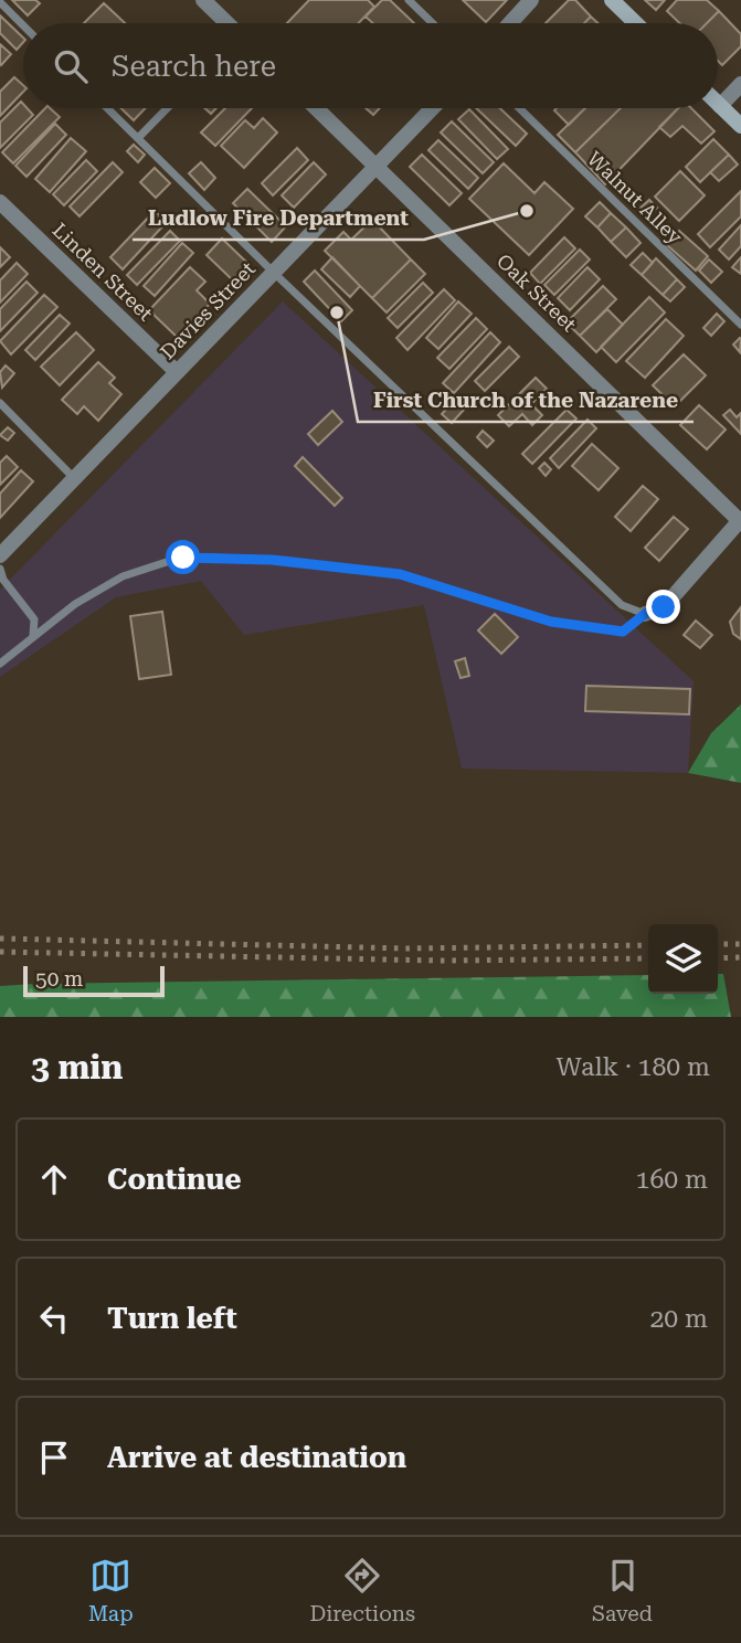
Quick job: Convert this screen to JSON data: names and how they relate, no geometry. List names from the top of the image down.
{
  "streets": {
    "street": ["Linden Street", "Oak Street", "Davies Street"],
    "lane": ["Walnut Alley"]
  },
  "crossings": [
    ["Linden Street", "Davies Street"],
    ["Oak Street", "Davies Street"]
  ],
  "places": ["Ludlow Fire Department", "First Church of the Nazarene"],
  "scale_bar": "50 m",
  "page": {
    "search": "Search here",
    "scale": "50 m",
    "heading": ["3 min", "Walk · 180 m"],
    "list": [
      ["Continue", "160 m"],
      ["Turn left", "20 m"],
      "Arrive at destination"
    ],
    "nav": ["Map", "Directions", "Saved"]
  }
}
